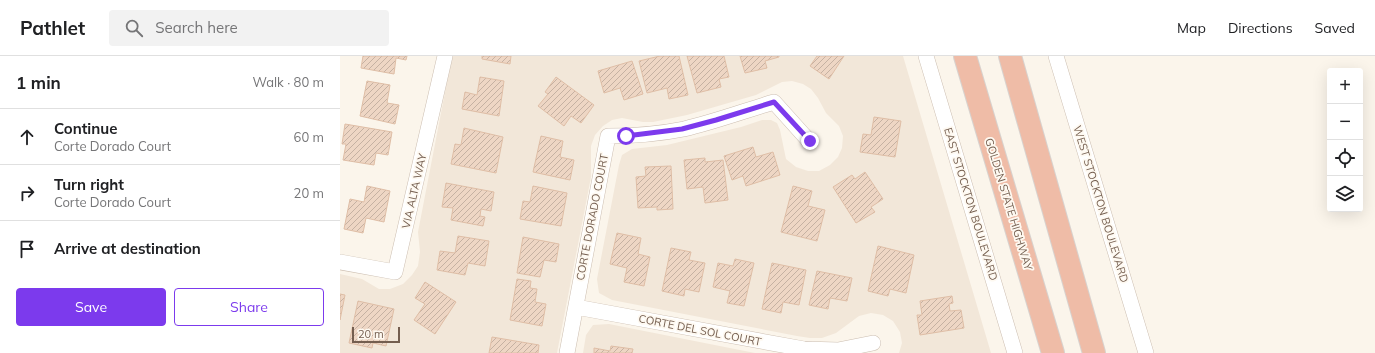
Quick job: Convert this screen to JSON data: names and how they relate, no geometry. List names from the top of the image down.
{
  "streets": {
    "highway": ["GOLDEN STATE HIGHWAY"],
    "street": [
      "VIA ALTA WAY",
      "EAST STOCKTON BOULEVARD",
      "WEST STOCKTON BOULEVARD",
      "CORTE DORADO COURT",
      "CORTE DEL SOL COURT"
    ]
  },
  "crossings": [
    ["CORTE DORADO COURT", "CORTE DEL SOL COURT"]
  ],
  "scale_bar": "20 m",
  "page": {
    "header": "Pathlet",
    "search": "Search here",
    "nav": ["Map", "Directions", "Saved"],
    "heading": ["1 min", "Walk · 80 m"],
    "map_buttons": ["+", "−"],
    "list": [
      ["Continue", "Corte Dorado Court", "60 m"],
      ["Turn right", "Corte Dorado Court", "20 m"],
      "Arrive at destination"
    ],
    "buttons": ["Save", "Share"],
    "scale": "20 m"
  }
}
